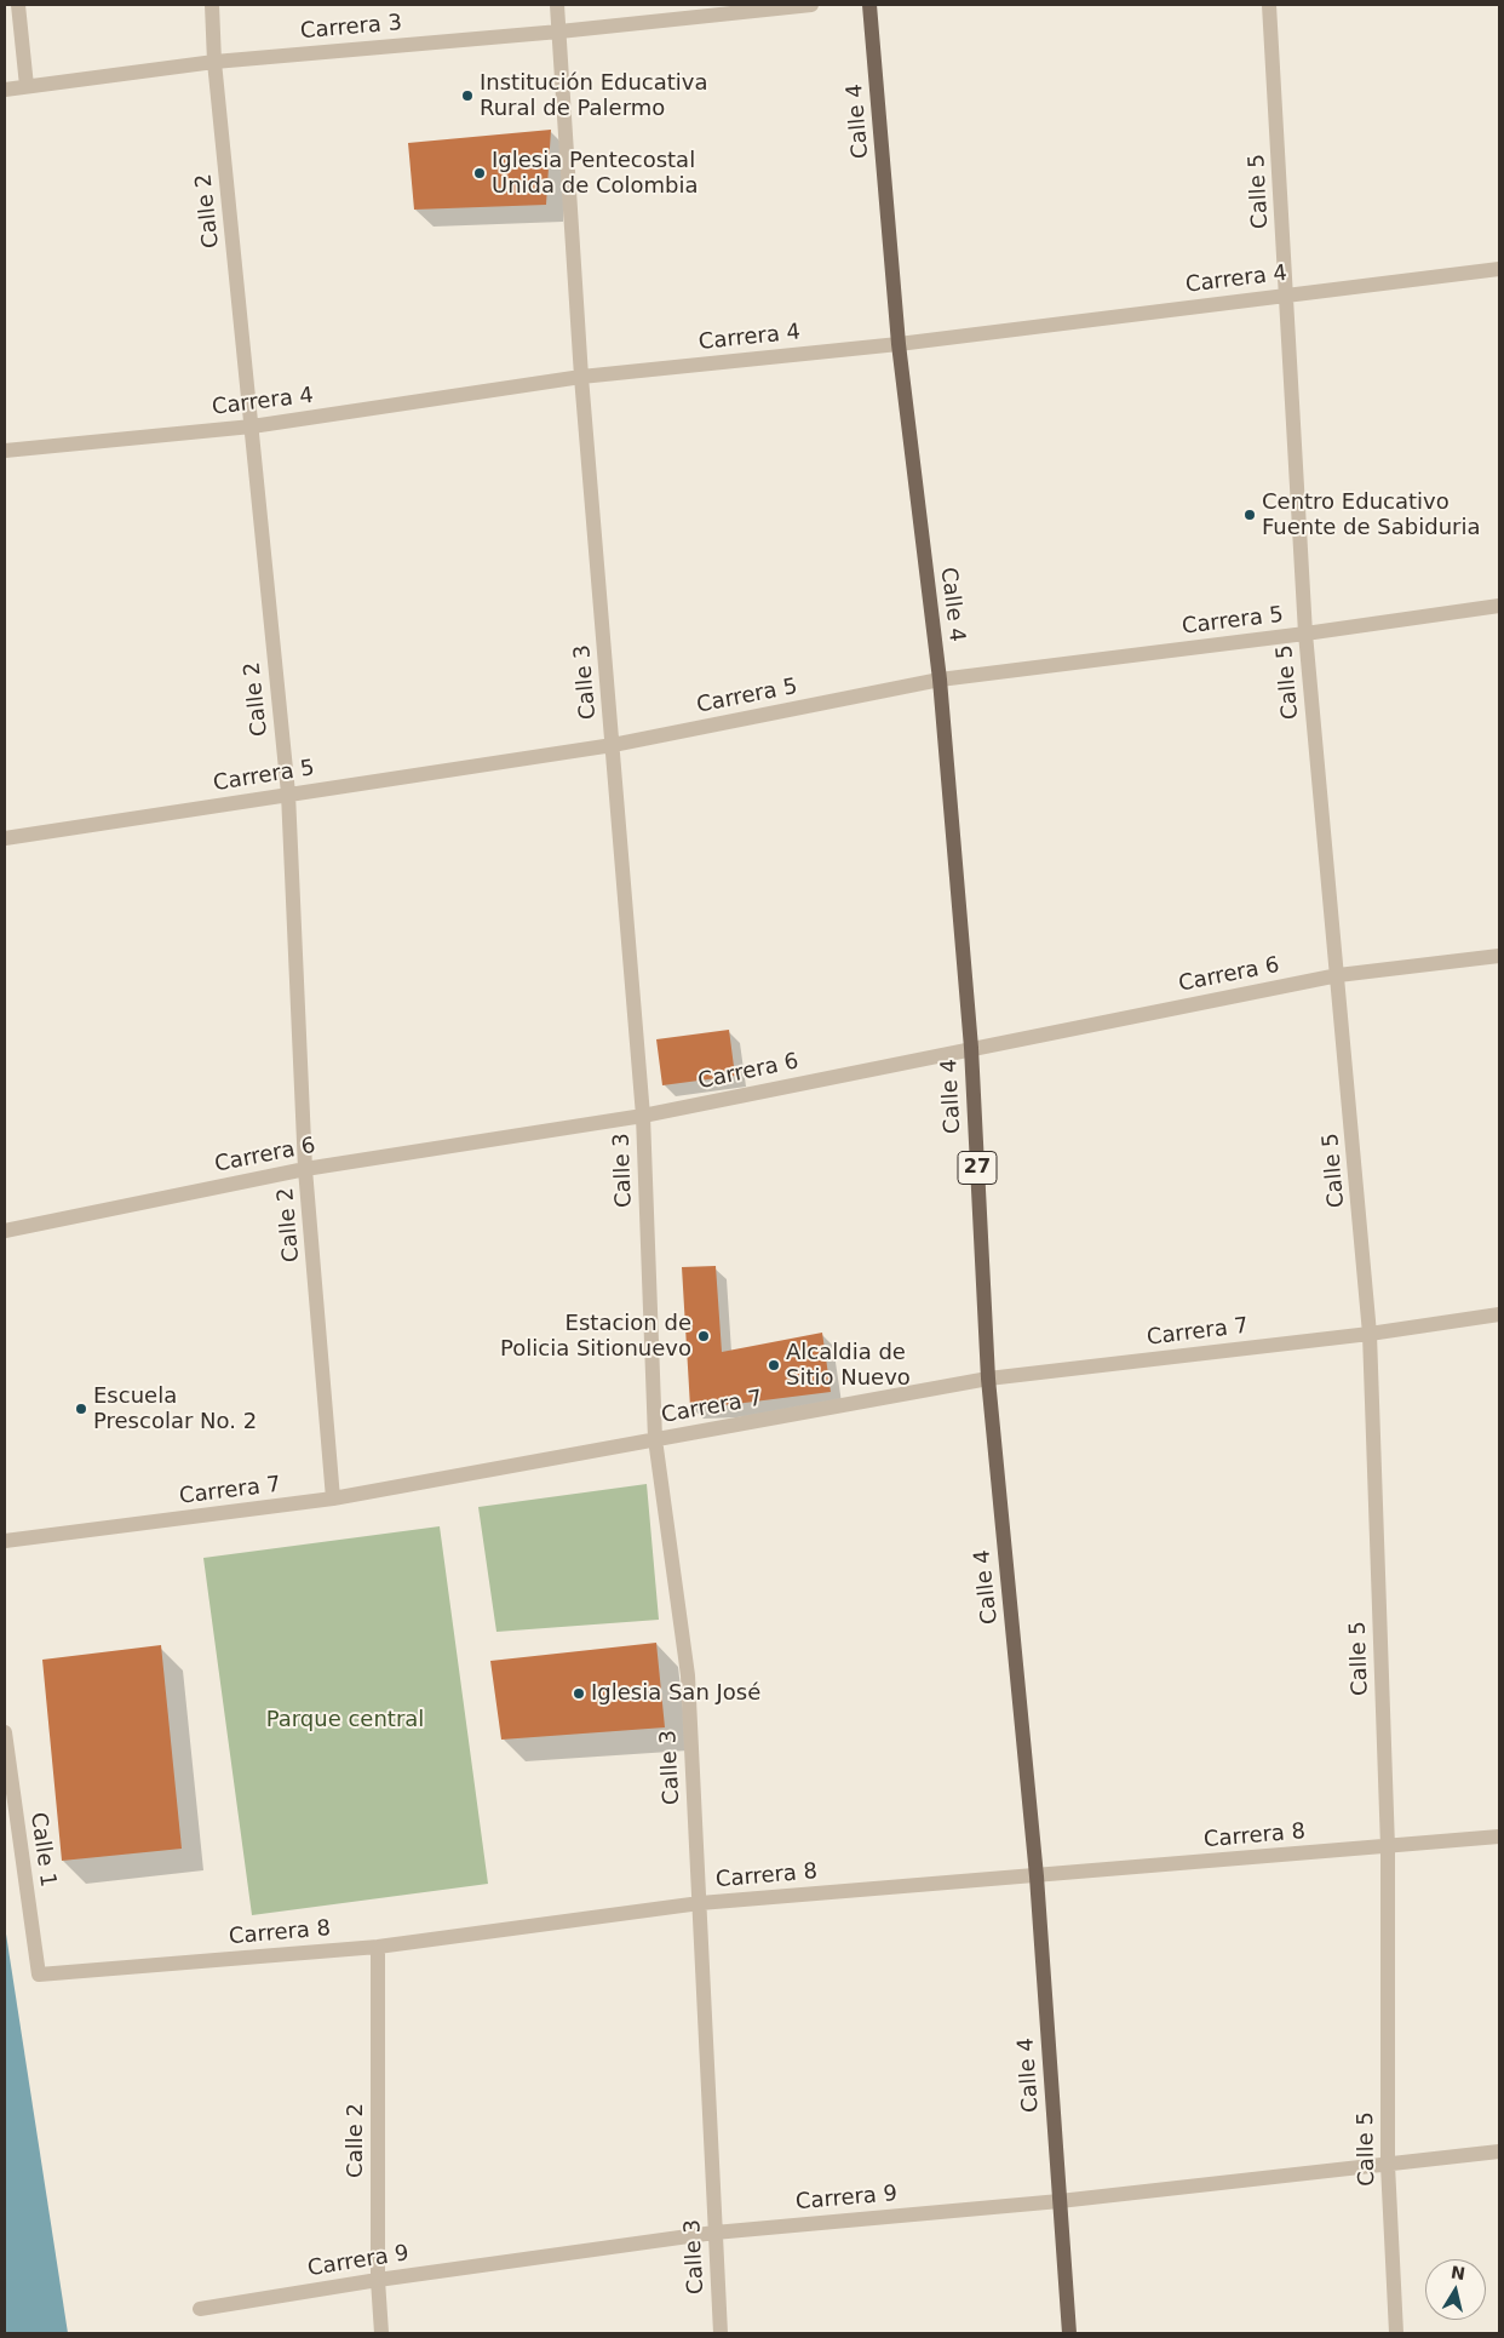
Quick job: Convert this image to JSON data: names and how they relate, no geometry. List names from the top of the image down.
{
  "streets": {
    "main road": ["Calle 4", "27"],
    "street": [
      "Carrera 3",
      "Calle 5",
      "Calle 2",
      "Carrera 4",
      "Carrera 5",
      "Calle 3",
      "Carrera 6",
      "Carrera 7",
      "Carrera 8",
      "Calle 1",
      "Carrera 9"
    ]
  },
  "crossings": [
    ["Carrera 3", "Calle 2"],
    ["Carrera 3", "Calle 3"],
    ["Calle 4", "Carrera 4"],
    ["Calle 4", "Carrera 5"],
    ["Calle 4", "Carrera 6"],
    ["Calle 4", "Carrera 7"],
    ["Calle 4", "Carrera 8"],
    ["Calle 4", "Carrera 9"],
    ["Calle 5", "Carrera 4"],
    ["Calle 5", "Carrera 5"],
    ["Calle 5", "Carrera 6"],
    ["Calle 5", "Carrera 7"],
    ["Calle 5", "Carrera 8"],
    ["Calle 5", "Carrera 9"],
    ["Calle 2", "Carrera 4"],
    ["Calle 2", "Carrera 5"],
    ["Calle 2", "Carrera 6"],
    ["Calle 2", "Carrera 7"],
    ["Calle 2", "Carrera 8"],
    ["Calle 2", "Carrera 9"],
    ["Carrera 4", "Calle 3"],
    ["Carrera 5", "Calle 3"],
    ["Calle 3", "Carrera 6"],
    ["Calle 3", "Carrera 7"],
    ["Calle 3", "Carrera 8"],
    ["Calle 3", "Carrera 9"],
    ["Carrera 8", "Calle 1"]
  ],
  "parks": ["Parque central"],
  "places": [
    "Institución Educativa Rural de Palermo",
    "Iglesia Pentecostal Unida de Colombia",
    "Centro Educativo Fuente de Sabiduria",
    "Estacion de Policia Sitionuevo",
    "Alcaldia de Sitio Nuevo",
    "Escuela Prescolar No. 2",
    "Iglesia San José"
  ],
  "north": "top"
}
